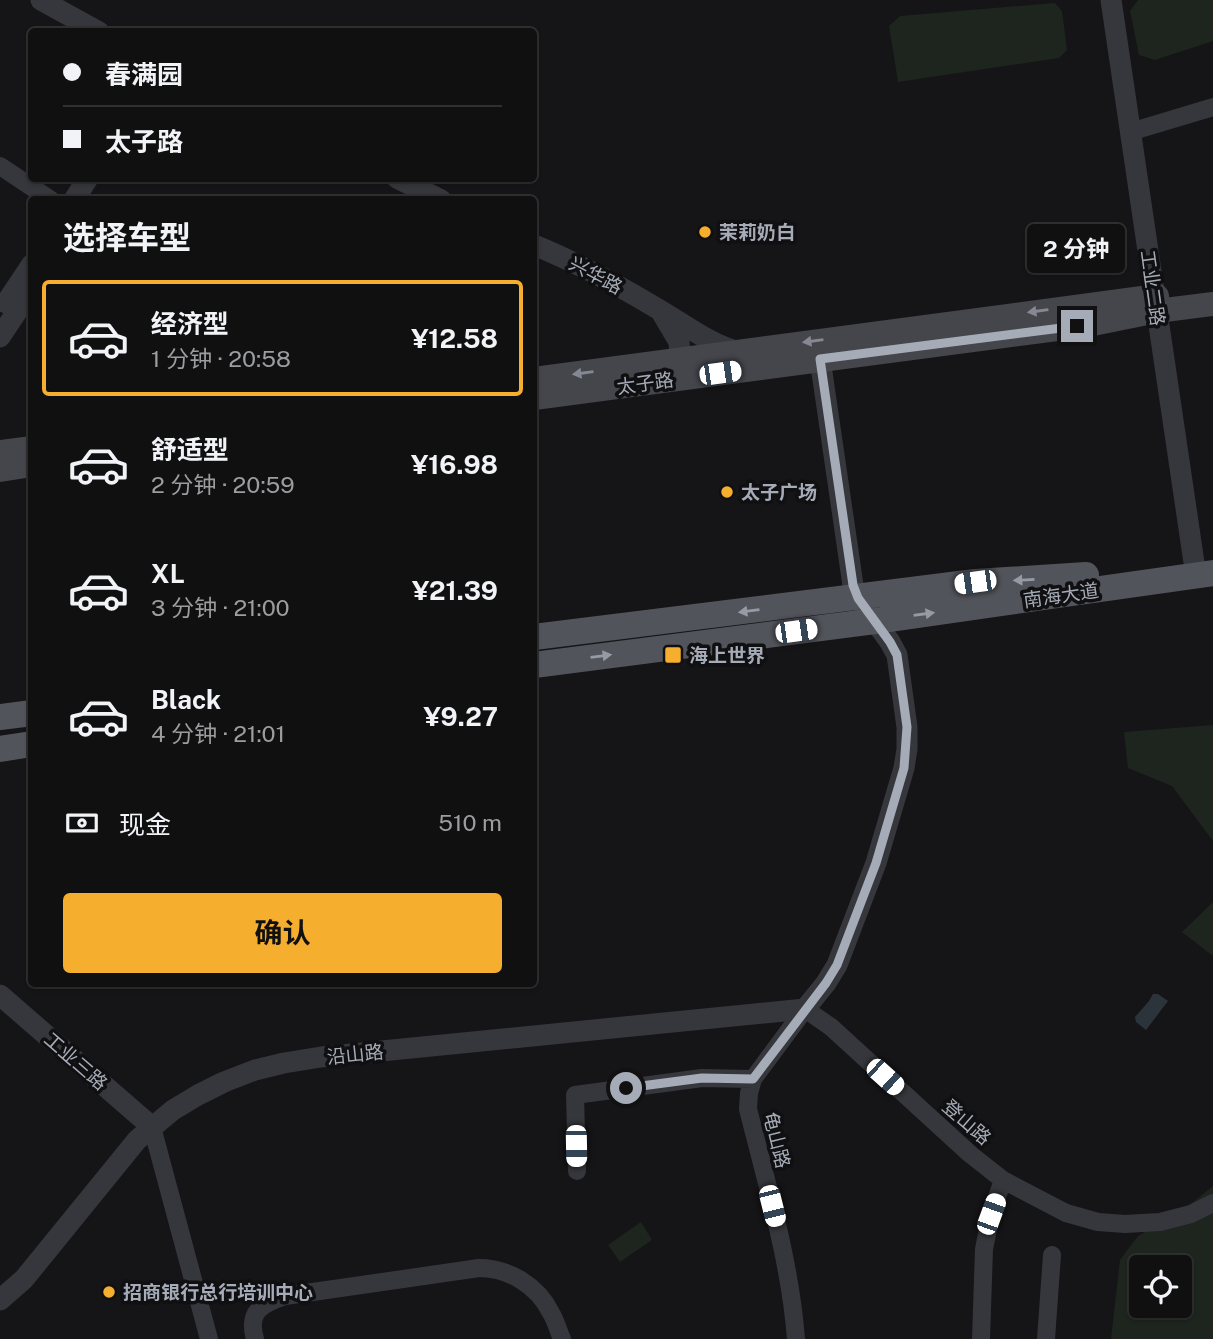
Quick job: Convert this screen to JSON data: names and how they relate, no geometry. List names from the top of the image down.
{
  "streets": {
    "main road": ["太子路", "南海大道"],
    "street": [
      "兴华路",
      "工业二路",
      "沿山路",
      "工业三路",
      "登山路",
      "龟山路"
    ]
  },
  "crossings": [
    ["兴华路", "太子路"],
    ["工业二路", "太子路"],
    ["工业二路", "南海大道"],
    ["沿山路", "工业三路"],
    ["沿山路", "登山路"],
    ["沿山路", "龟山路"],
    ["登山路", "龟山路"]
  ],
  "places": {
    "other": ["茉莉奶白", "太子广场", "招商银行总行培训中心"],
    "transit": ["海上世界"]
  },
  "page": {
    "banner": ["春满园", "太子路"],
    "heading": "选择车型",
    "bubble": "2 分钟",
    "list": [
      {
        "name": "经济型",
        "note": "1 分钟 · 20:58",
        "value": "¥12.58"
      },
      {
        "name": "舒适型",
        "note": "2 分钟 · 20:59",
        "value": "¥16.98"
      },
      {
        "name": "XL",
        "note": "3 分钟 · 21:00",
        "value": "¥21.39"
      },
      {
        "name": "Black",
        "note": "4 分钟 · 21:01",
        "value": "¥9.27"
      }
    ],
    "pay": ["现金", "510 m"],
    "buttons": "确认"
  }
}
